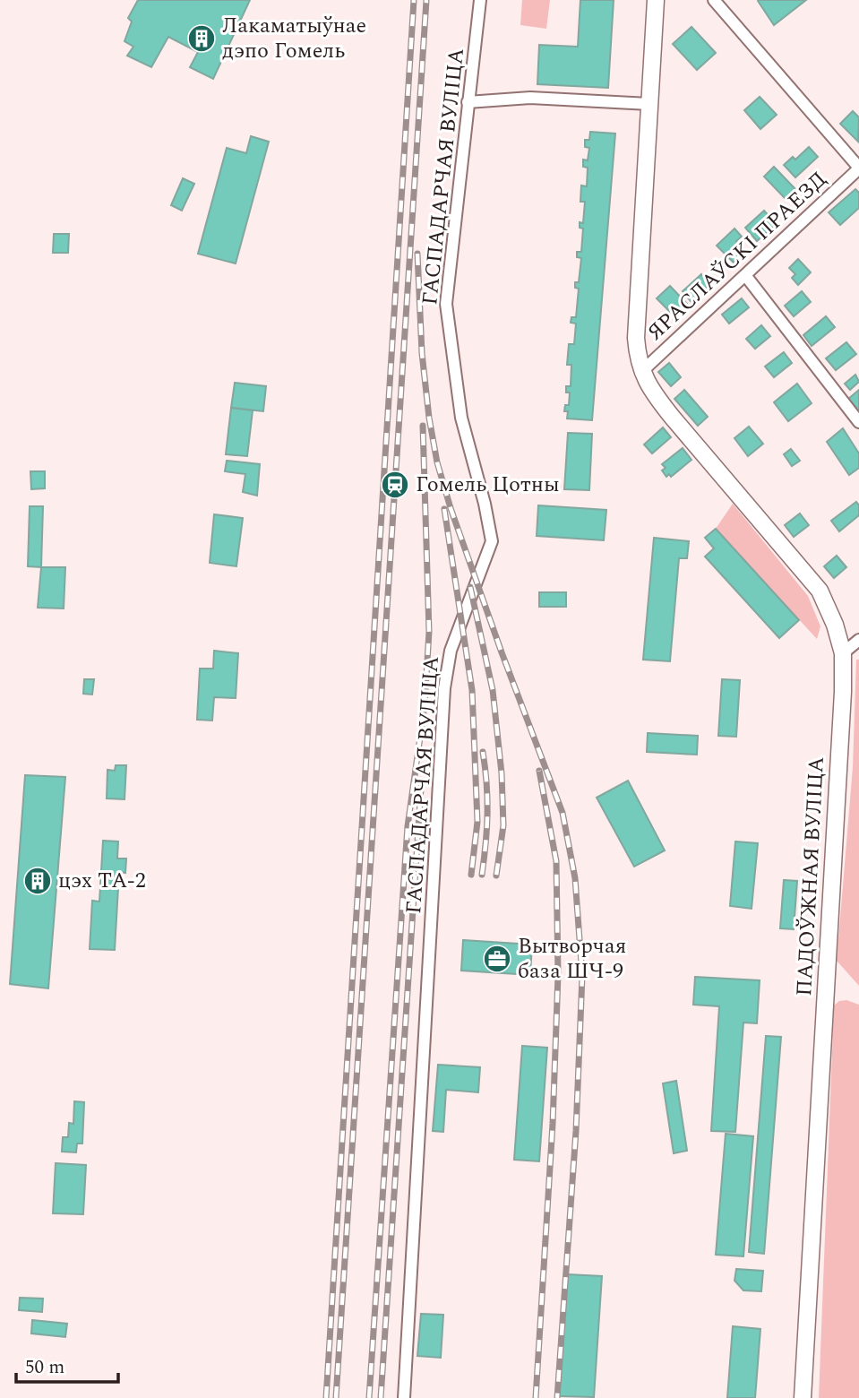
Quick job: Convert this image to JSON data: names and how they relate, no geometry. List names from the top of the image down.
{
  "streets": {
    "main road": ["ПАДОЎЖНАЯ ВУЛІЦА"],
    "street": ["ГАСПАДАРЧАЯ ВУЛІЦА", "ЯРАСЛАЎСКІ ПРАЕЗД"]
  },
  "crossings": [
    ["ЯРАСЛАЎСКІ ПРАЕЗД", "ПАДОЎЖНАЯ ВУЛІЦА"]
  ],
  "places": {
    "building": ["Лакаматыўнае дэпо Гомель", "цэх ТА-2"],
    "station": ["Гомель Цотны"],
    "office": ["Вытворчая база ШЧ-9"]
  },
  "scale_bar": "50 m"
}
